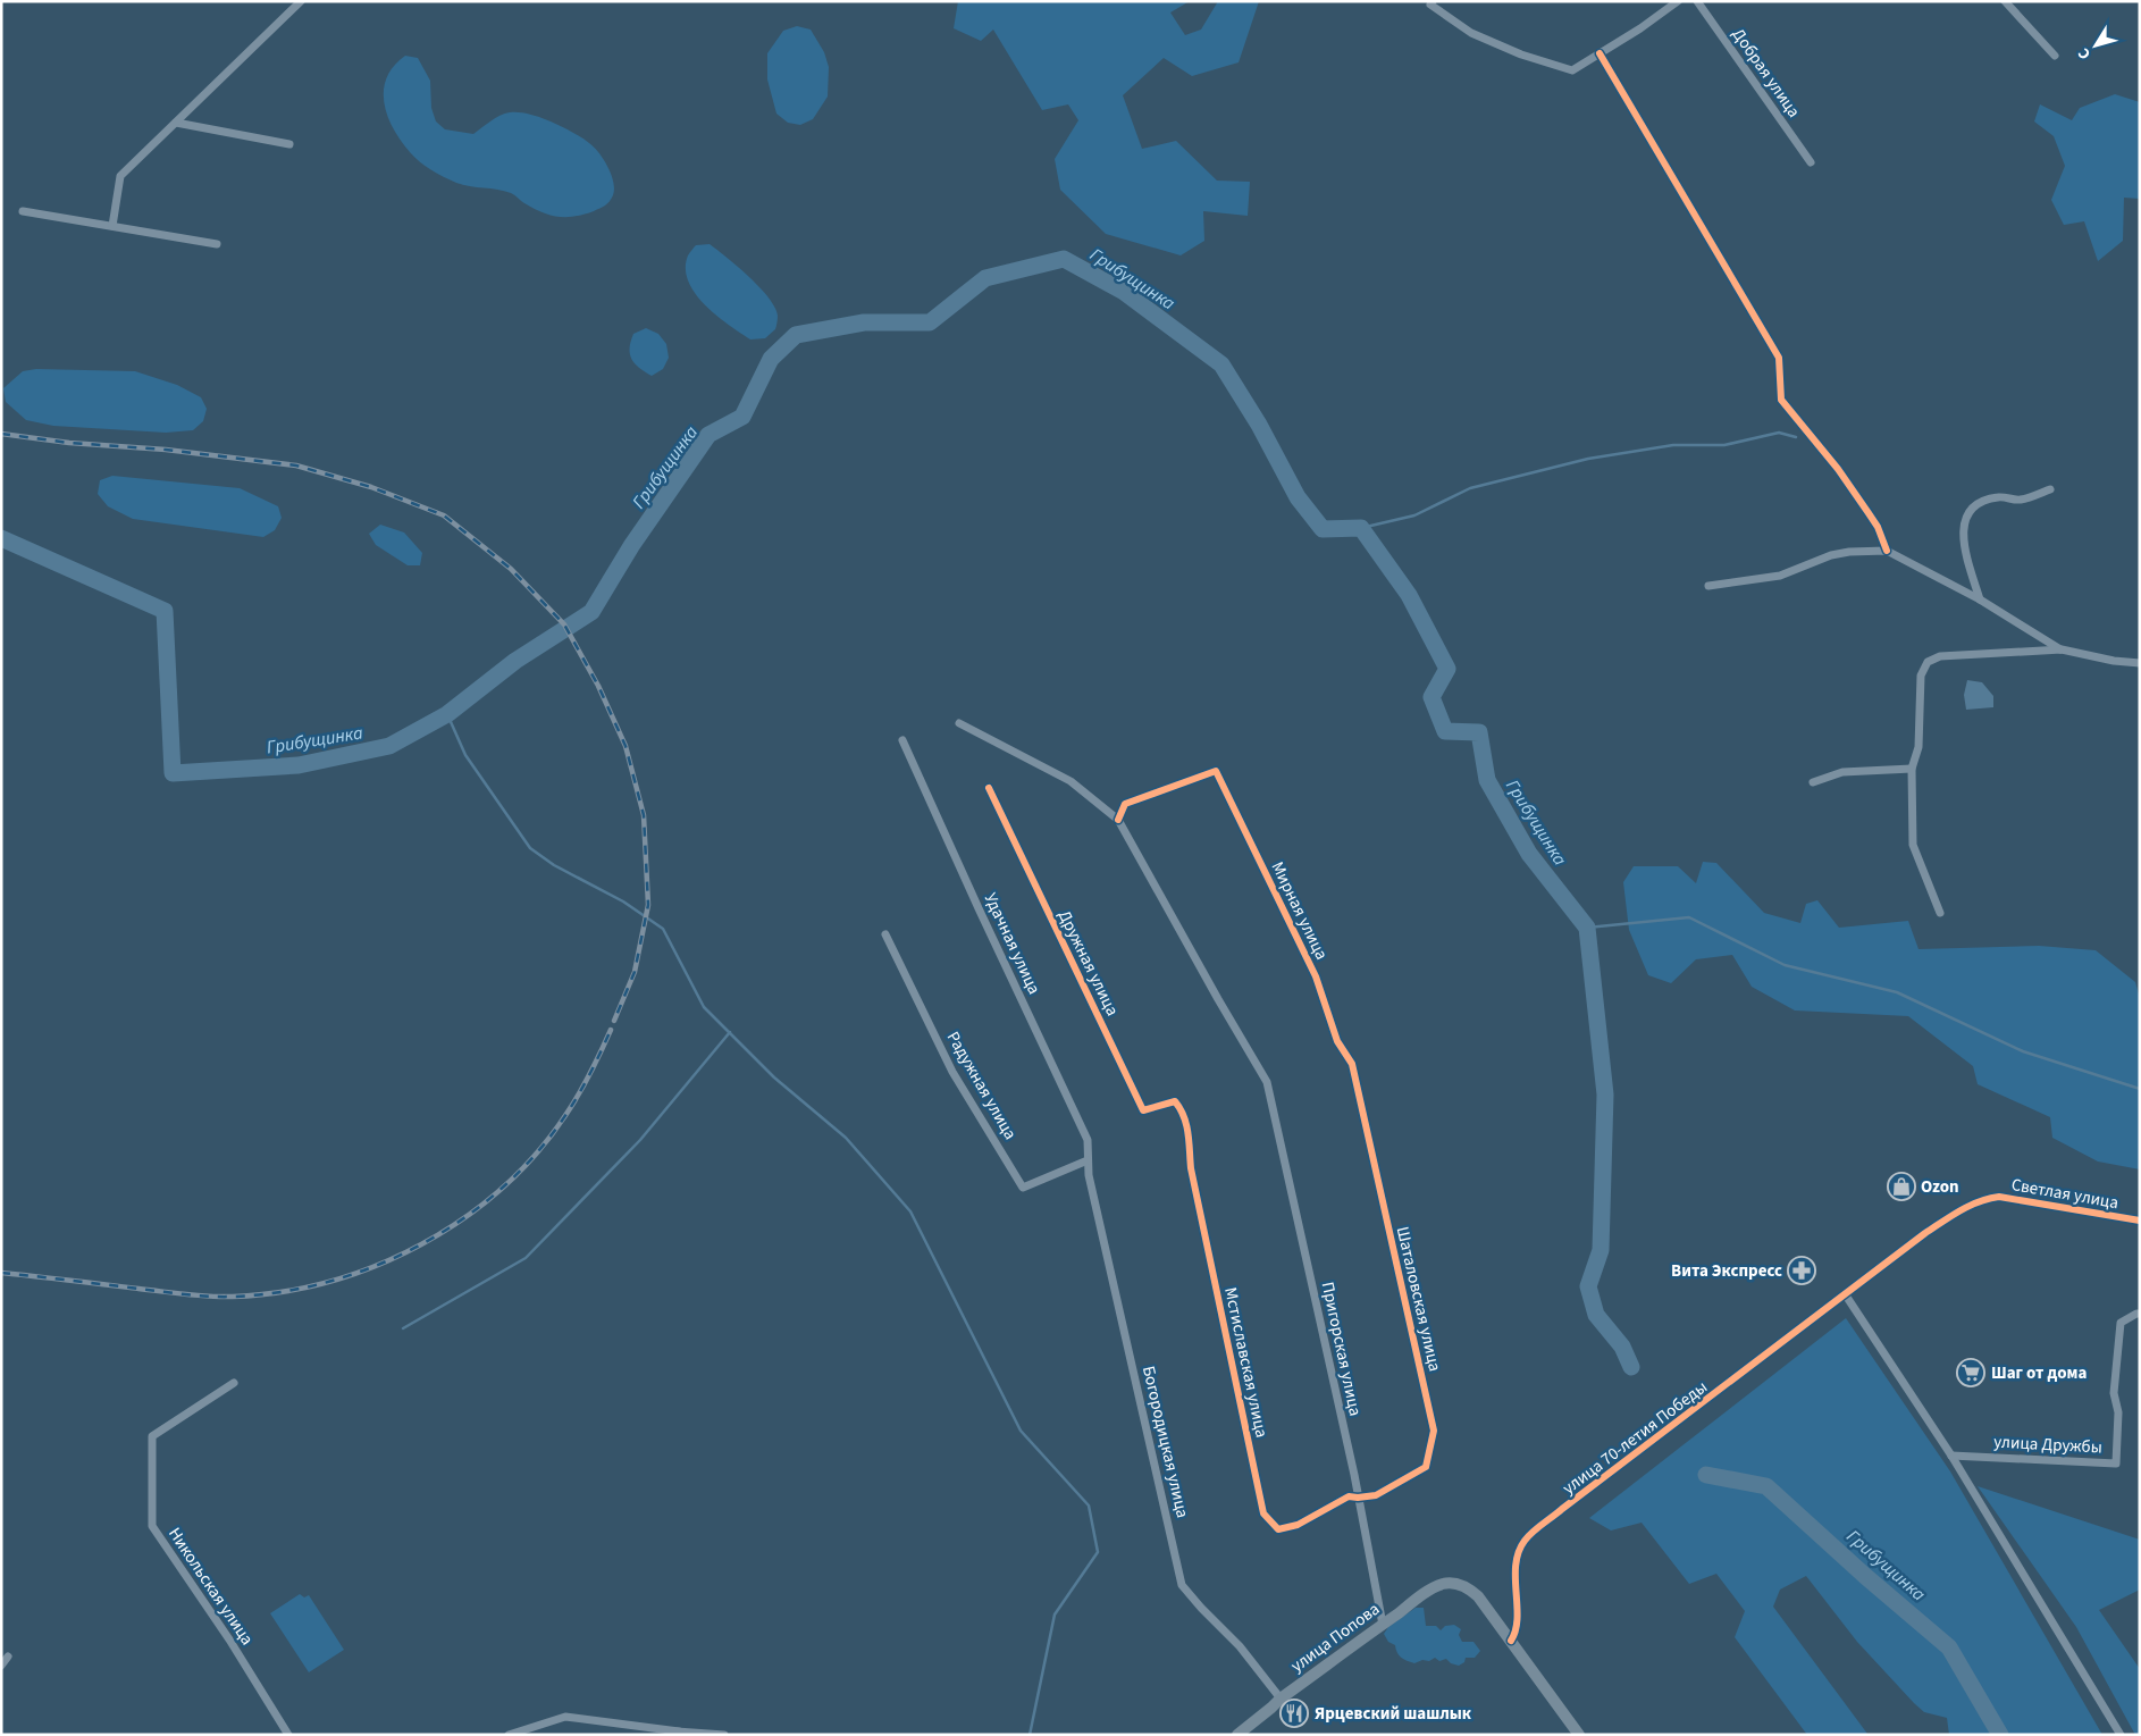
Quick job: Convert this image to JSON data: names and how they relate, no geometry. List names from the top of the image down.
{
  "streets": {
    "street": [
      "Добрая улица",
      "Мирная улица",
      "Удачная улица",
      "Дружная улица",
      "Радужная улица",
      "Светлая улица",
      "Шаталовская улица",
      "Пригорская улица",
      "Мстиславская улица",
      "улица 70-летия Победы",
      "Богородицкая улица",
      "улица Дружбы",
      "Никольская улица",
      "улица Попова"
    ]
  },
  "crossings": [
    ["Мирная улица", "Шаталовская улица"],
    ["Мирная улица", "Пригорская улица"],
    ["Удачная улица", "Радужная улица"],
    ["Удачная улица", "Богородицкая улица"],
    ["Дружная улица", "Мстиславская улица"],
    ["Радужная улица", "Богородицкая улица"],
    ["Светлая улица", "улица 70-летия Победы"],
    ["Шаталовская улица", "Пригорская улица"],
    ["Шаталовская улица", "Мстиславская улица"],
    ["Пригорская улица", "Мстиславская улица"],
    ["Пригорская улица", "улица Попова"],
    ["улица 70-летия Победы", "улица Попова"],
    ["Богородицкая улица", "улица Попова"]
  ],
  "water": ["Грибущинка"],
  "places": {
    "shop": ["Ozon"],
    "pharmacy": ["Вита Экспресс"],
    "supermarket": ["Шаг от дома"],
    "restaurant": ["Ярцевский шашлык"]
  },
  "north": "bottom left"
}
